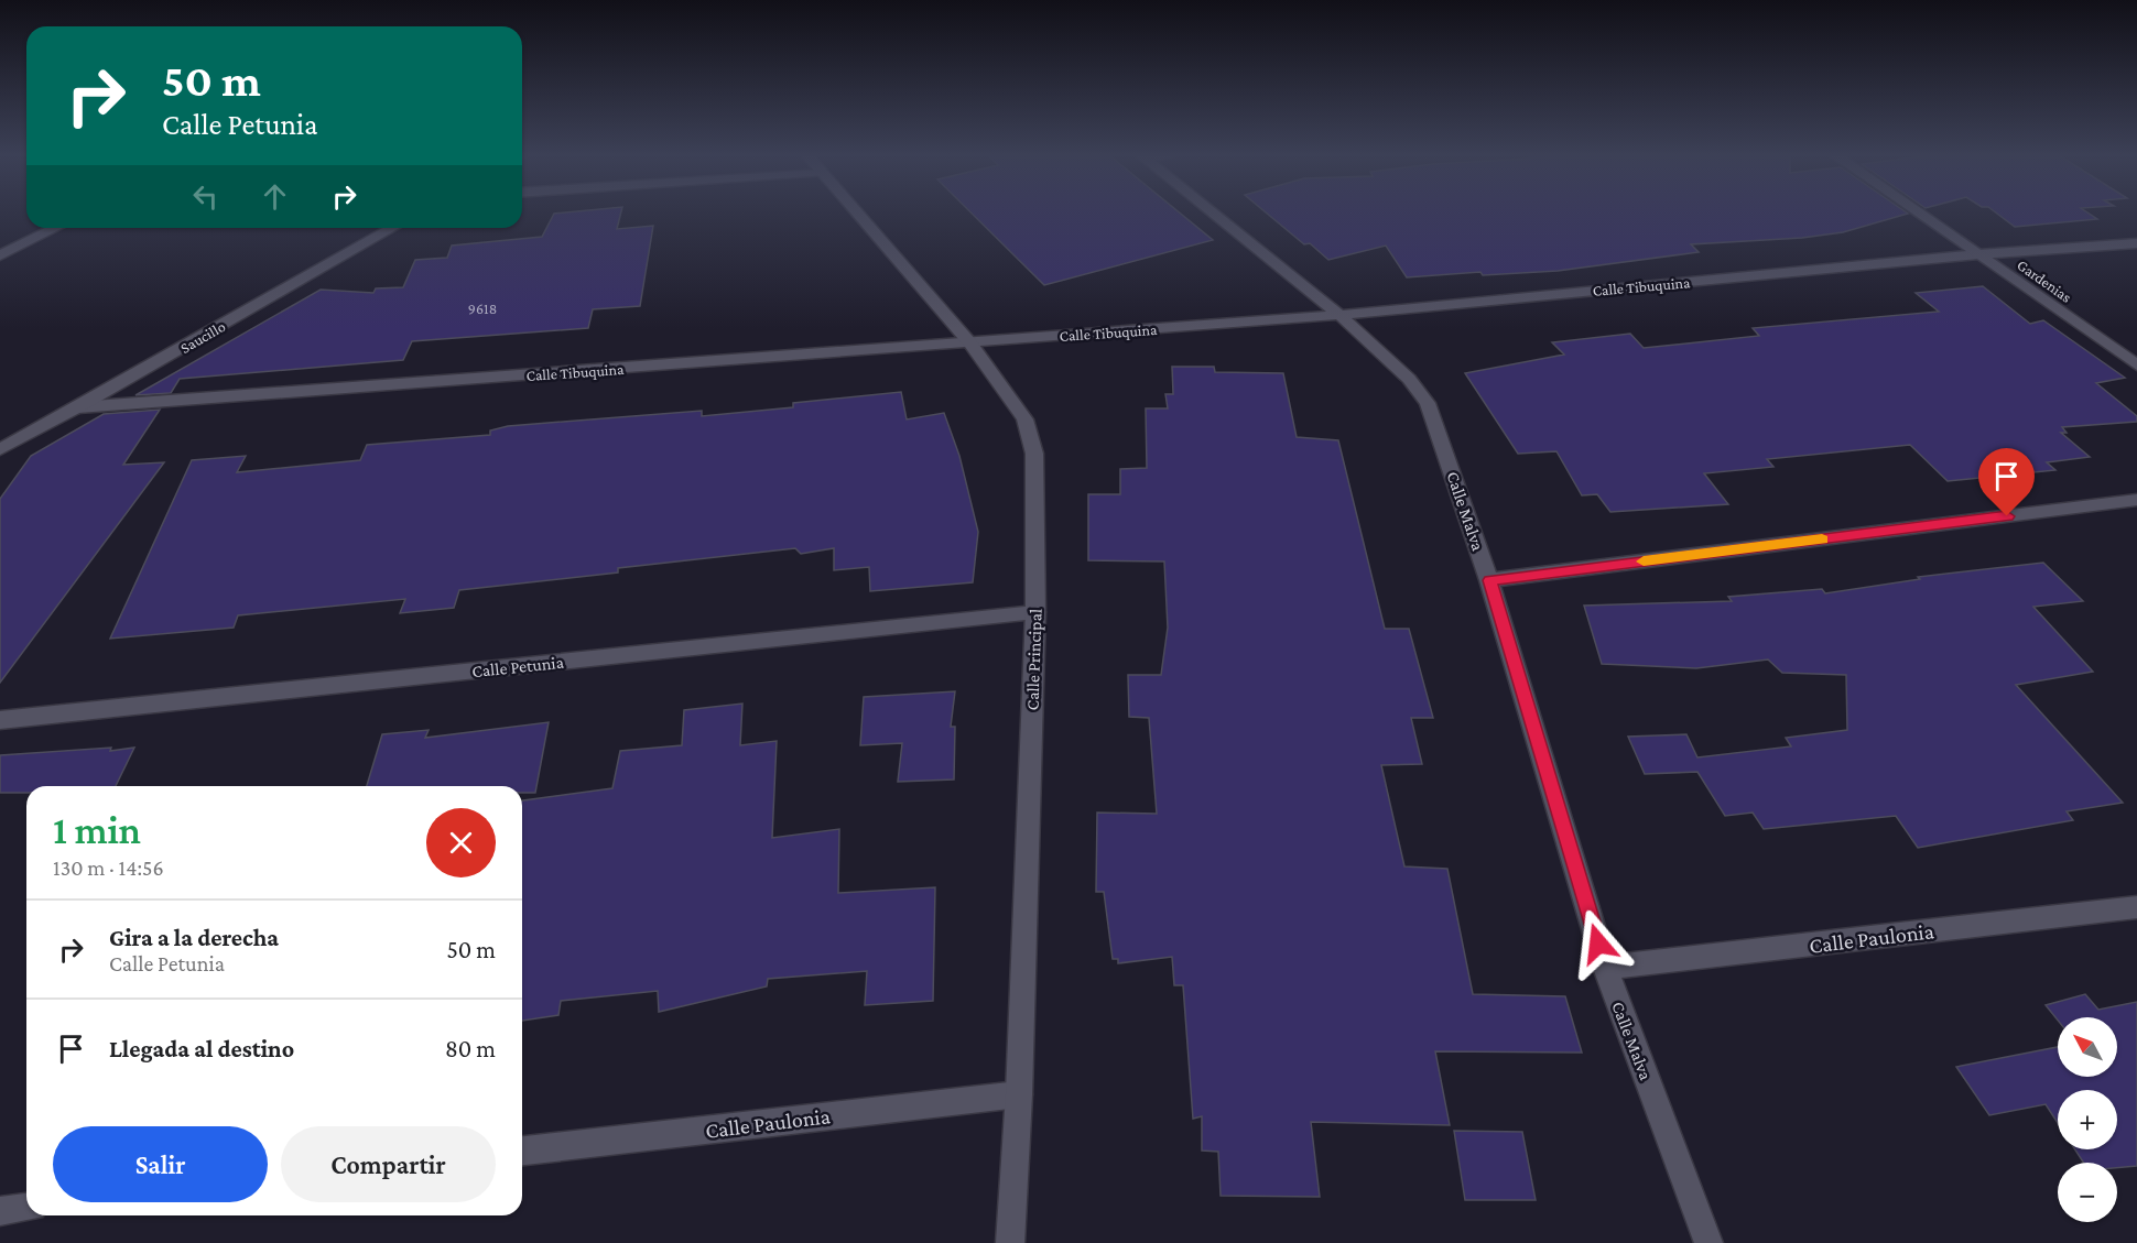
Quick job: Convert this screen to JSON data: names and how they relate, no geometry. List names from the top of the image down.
{
  "streets": {
    "street": [
      "Gardenias",
      "Calle Tibuquina",
      "Saucillo",
      "Calle Malva",
      "Calle Principal",
      "Calle Petunia",
      "Calle Paulonia"
    ]
  },
  "crossings": [
    ["Gardenias", "Calle Tibuquina"],
    ["Calle Tibuquina", "Saucillo"],
    ["Calle Tibuquina", "Calle Malva"],
    ["Calle Tibuquina", "Calle Principal"],
    ["Calle Malva", "Calle Paulonia"],
    ["Calle Principal", "Calle Petunia"],
    ["Calle Principal", "Calle Paulonia"]
  ],
  "house_numbers": ["9618"],
  "north": "top left",
  "page": {
    "turn": ["50 m", "Calle Petunia"],
    "heading": ["1 min", "130 m · 14:56"],
    "list": [
      {
        "name": "Gira a la derecha",
        "note": "Calle Petunia",
        "value": "50 m"
      },
      {
        "name": "Llegada al destino",
        "value": "80 m"
      }
    ],
    "map_buttons": ["+", "−"],
    "buttons": ["Salir", "Compartir"]
  }
}
